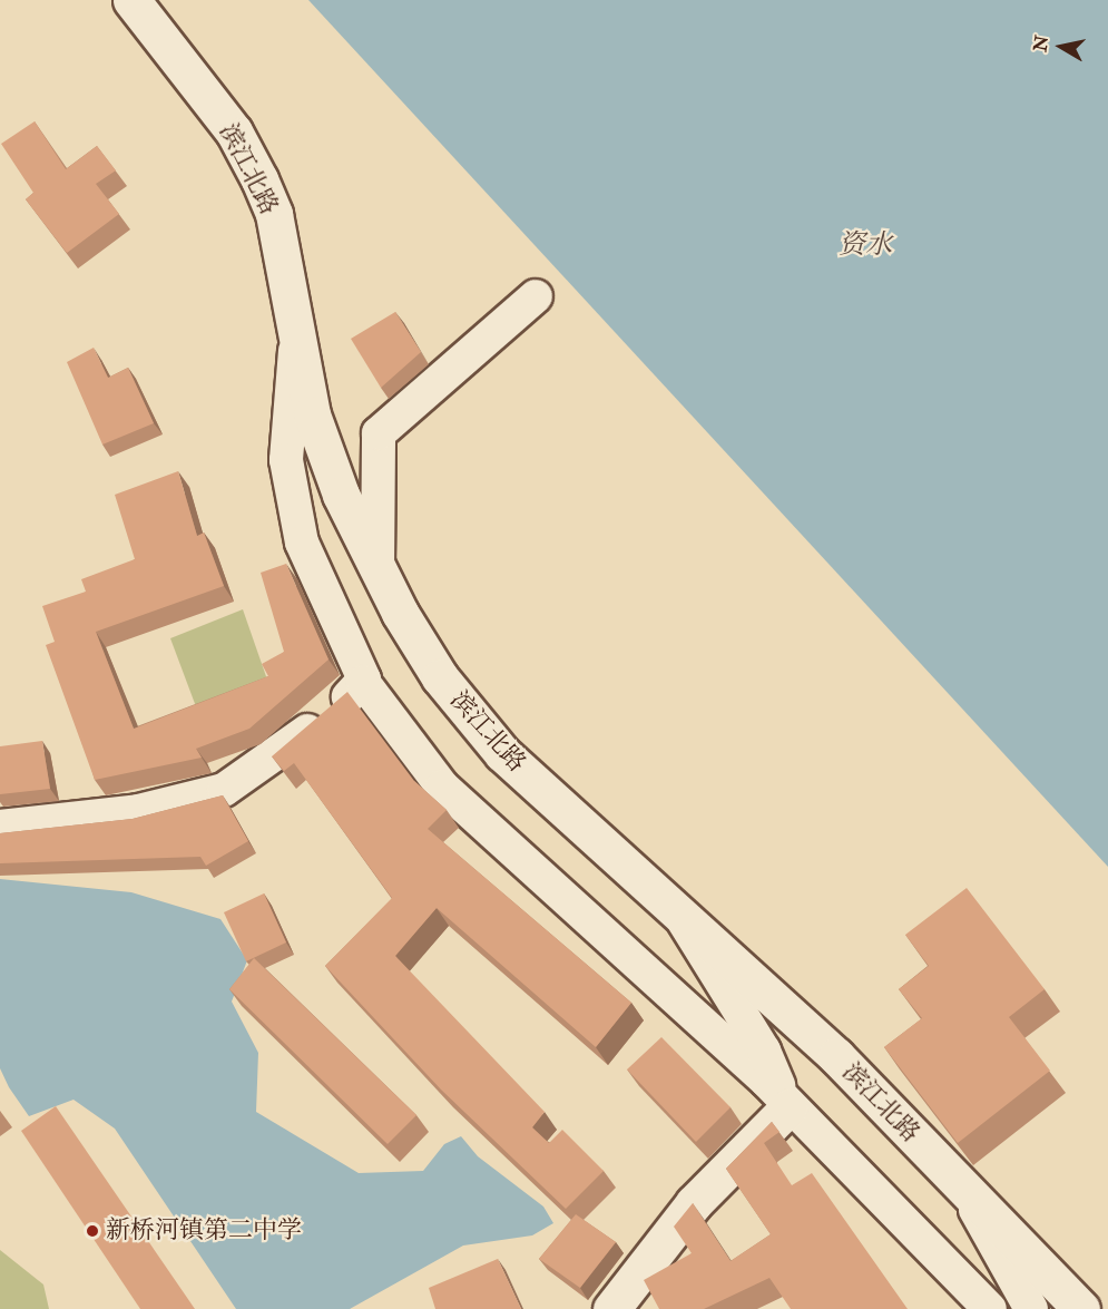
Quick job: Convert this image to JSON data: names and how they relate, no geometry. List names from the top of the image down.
{
  "streets": {
    "street": ["滨江北路"]
  },
  "water": ["资水"],
  "places": ["新桥河镇第二中学"],
  "north": "left"
}
